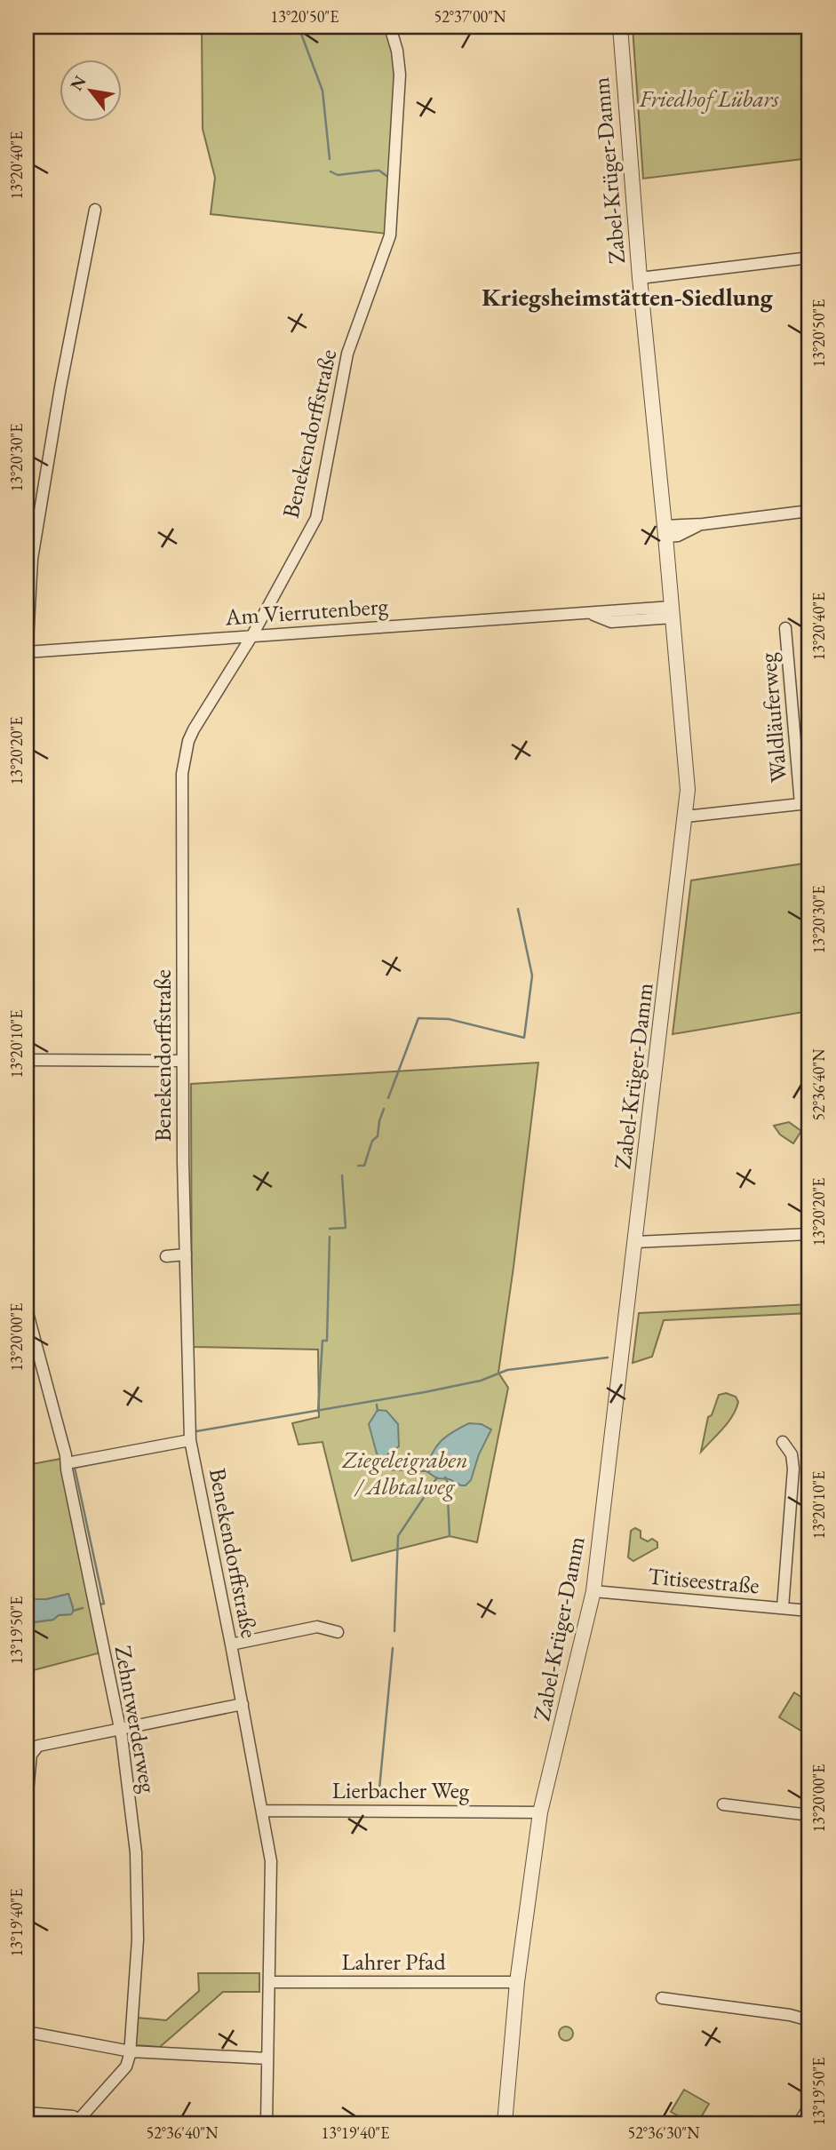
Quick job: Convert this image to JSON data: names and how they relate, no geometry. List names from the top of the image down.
{
  "streets": {
    "street": [
      "Zabel-Krüger-Damm",
      "Benekendorffstraße",
      "Am Vierrutenberg",
      "Waldläuferweg",
      "Titiseestraße",
      "Zehntwerderweg",
      "Lierbacher Weg",
      "Lahrer Pfad"
    ]
  },
  "crossings": [
    ["Zabel-Krüger-Damm", "Am Vierrutenberg"],
    ["Zabel-Krüger-Damm", "Titiseestraße"],
    ["Zabel-Krüger-Damm", "Lierbacher Weg"],
    ["Zabel-Krüger-Damm", "Lahrer Pfad"],
    ["Benekendorffstraße", "Am Vierrutenberg"],
    ["Benekendorffstraße", "Lierbacher Weg"],
    ["Benekendorffstraße", "Lahrer Pfad"]
  ],
  "districts": ["Kriegsheimstätten-Siedlung"],
  "parks": ["Friedhof Lübars", "Ziegeleigraben / Albtalweg"],
  "north": "top left",
  "coordinates": [
    "13°20'50\"E",
    "52°37'00\"N",
    "13°20'40\"E",
    "13°20'30\"E",
    "13°20'20\"E",
    "13°20'10\"E",
    "52°36'40\"N",
    "13°20'00\"E",
    "13°19'50\"E",
    "13°19'40\"E",
    "52°36'30\"N"
  ]
}
